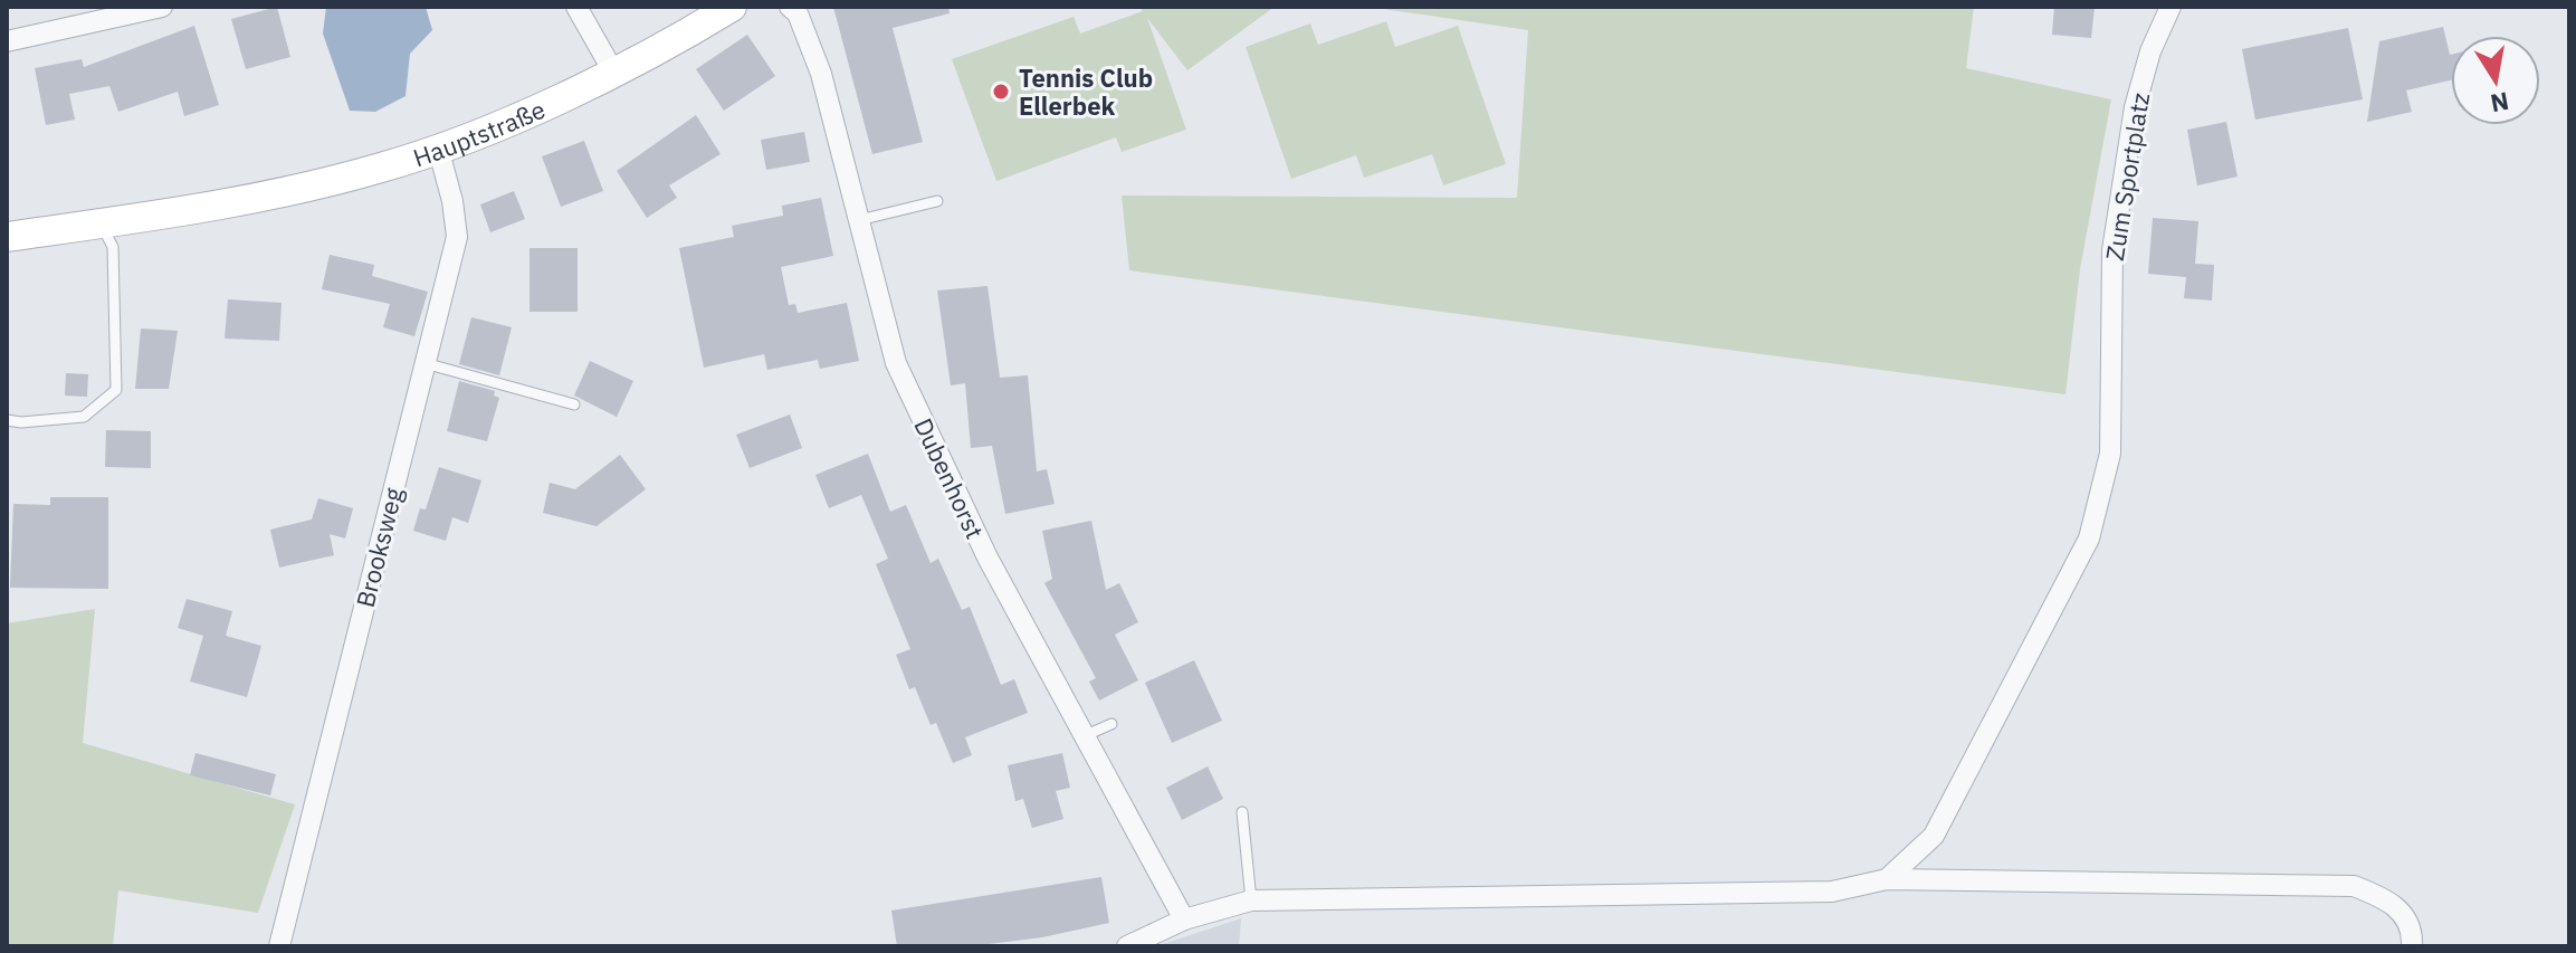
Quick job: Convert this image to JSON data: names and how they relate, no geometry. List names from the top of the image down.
{
  "streets": {
    "main road": ["Hauptstraße"],
    "street": ["Zum Sportplatz", "Dubenhorst", "Brooksweg"]
  },
  "crossings": [
    ["Hauptstraße", "Brooksweg"]
  ],
  "places": ["Tennis Club Ellerbek"],
  "north": "bottom"
}
